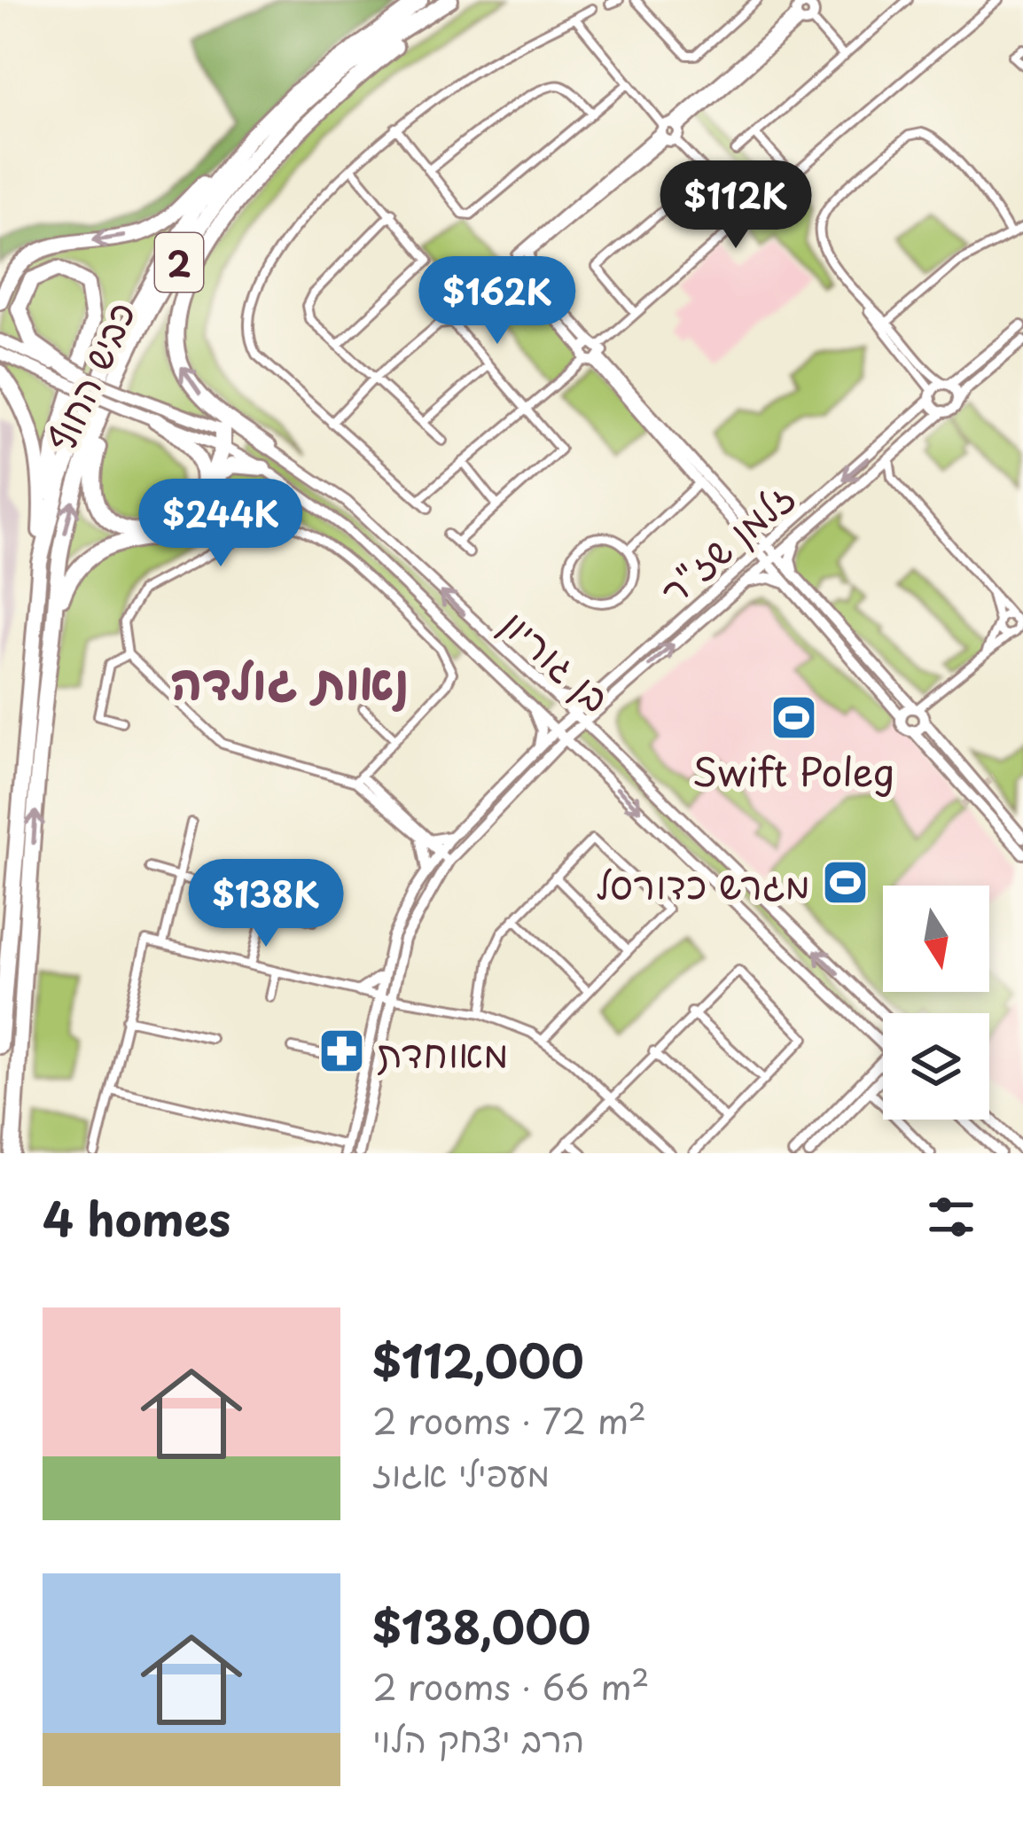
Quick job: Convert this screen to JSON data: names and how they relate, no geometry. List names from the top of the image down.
{
  "streets": {
    "highway": ["2", "כביש החוף"],
    "main road": ["בן גוריון"],
    "street": ["זלמן שז\"ר"]
  },
  "crossings": [
    ["זלמן שז\"ר", "בן גוריון"]
  ],
  "districts": ["נאות גולדה"],
  "places": {
    "sports": ["Swift Poleg", "מגרש כדורסל"],
    "pharmacy": ["מאוחדת"]
  },
  "north": "bottom",
  "page": {
    "price": [
      "$112K",
      "$162K",
      "$244K",
      "$138K"
    ],
    "heading": "4 homes",
    "list": [
      {
        "name": "$112,000",
        "note": "2 rooms · 72 m² · מעפילי אגוז"
      },
      {
        "name": "$138,000",
        "note": "2 rooms · 66 m² · הרב יצחק הלוי"
      }
    ]
  }
}
